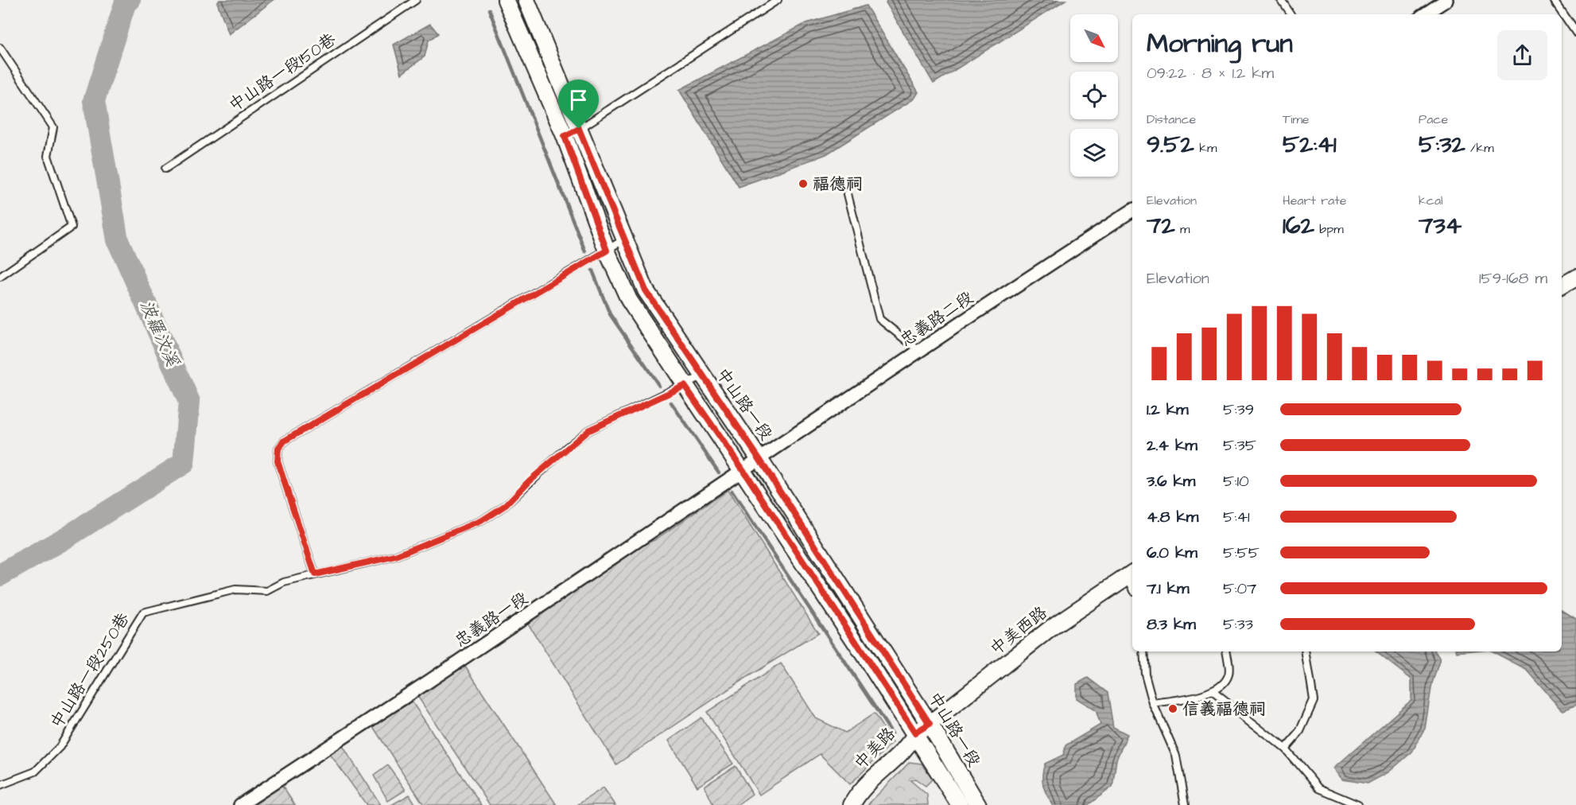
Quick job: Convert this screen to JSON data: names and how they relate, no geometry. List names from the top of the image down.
{
  "streets": {
    "street": [
      "忠義路二段",
      "中山路一段",
      "忠義路一段",
      "中美西路",
      "中美路"
    ],
    "lane": ["中山路一段150巷", "中山路一段250巷"]
  },
  "crossings": [
    ["忠義路二段", "中山路一段"],
    ["忠義路二段", "忠義路一段"],
    ["中山路一段", "忠義路一段"],
    ["中山路一段", "中美西路"],
    ["中山路一段", "中山路一段250巷"],
    ["中山路一段", "中美路"],
    ["中美西路", "中美路"]
  ],
  "water": ["波羅汶溪"],
  "places": ["福德祠", "信義福德祠"],
  "north": "bottom right",
  "page": {
    "heading": ["Morning run", "09:22 · 8 × 1.2 km"],
    "stats": [
      ["Distance", "9.52 km"],
      ["Time", "52:41"],
      ["Pace", "5:32 /km"],
      ["Elevation", "72 m"],
      ["Heart rate", "162 bpm"],
      ["kcal", "734"]
    ],
    "chart": ["Elevation", "159–168 m"],
    "list": [
      {
        "name": "1.2 km",
        "note": "5:39"
      },
      {
        "name": "2.4 km",
        "note": "5:35"
      },
      {
        "name": "3.6 km",
        "note": "5:10"
      },
      {
        "name": "4.8 km",
        "note": "5:41"
      },
      {
        "name": "6.0 km",
        "note": "5:55"
      },
      {
        "name": "7.1 km",
        "note": "5:07"
      },
      {
        "name": "8.3 km",
        "note": "5:33"
      }
    ]
  }
}
